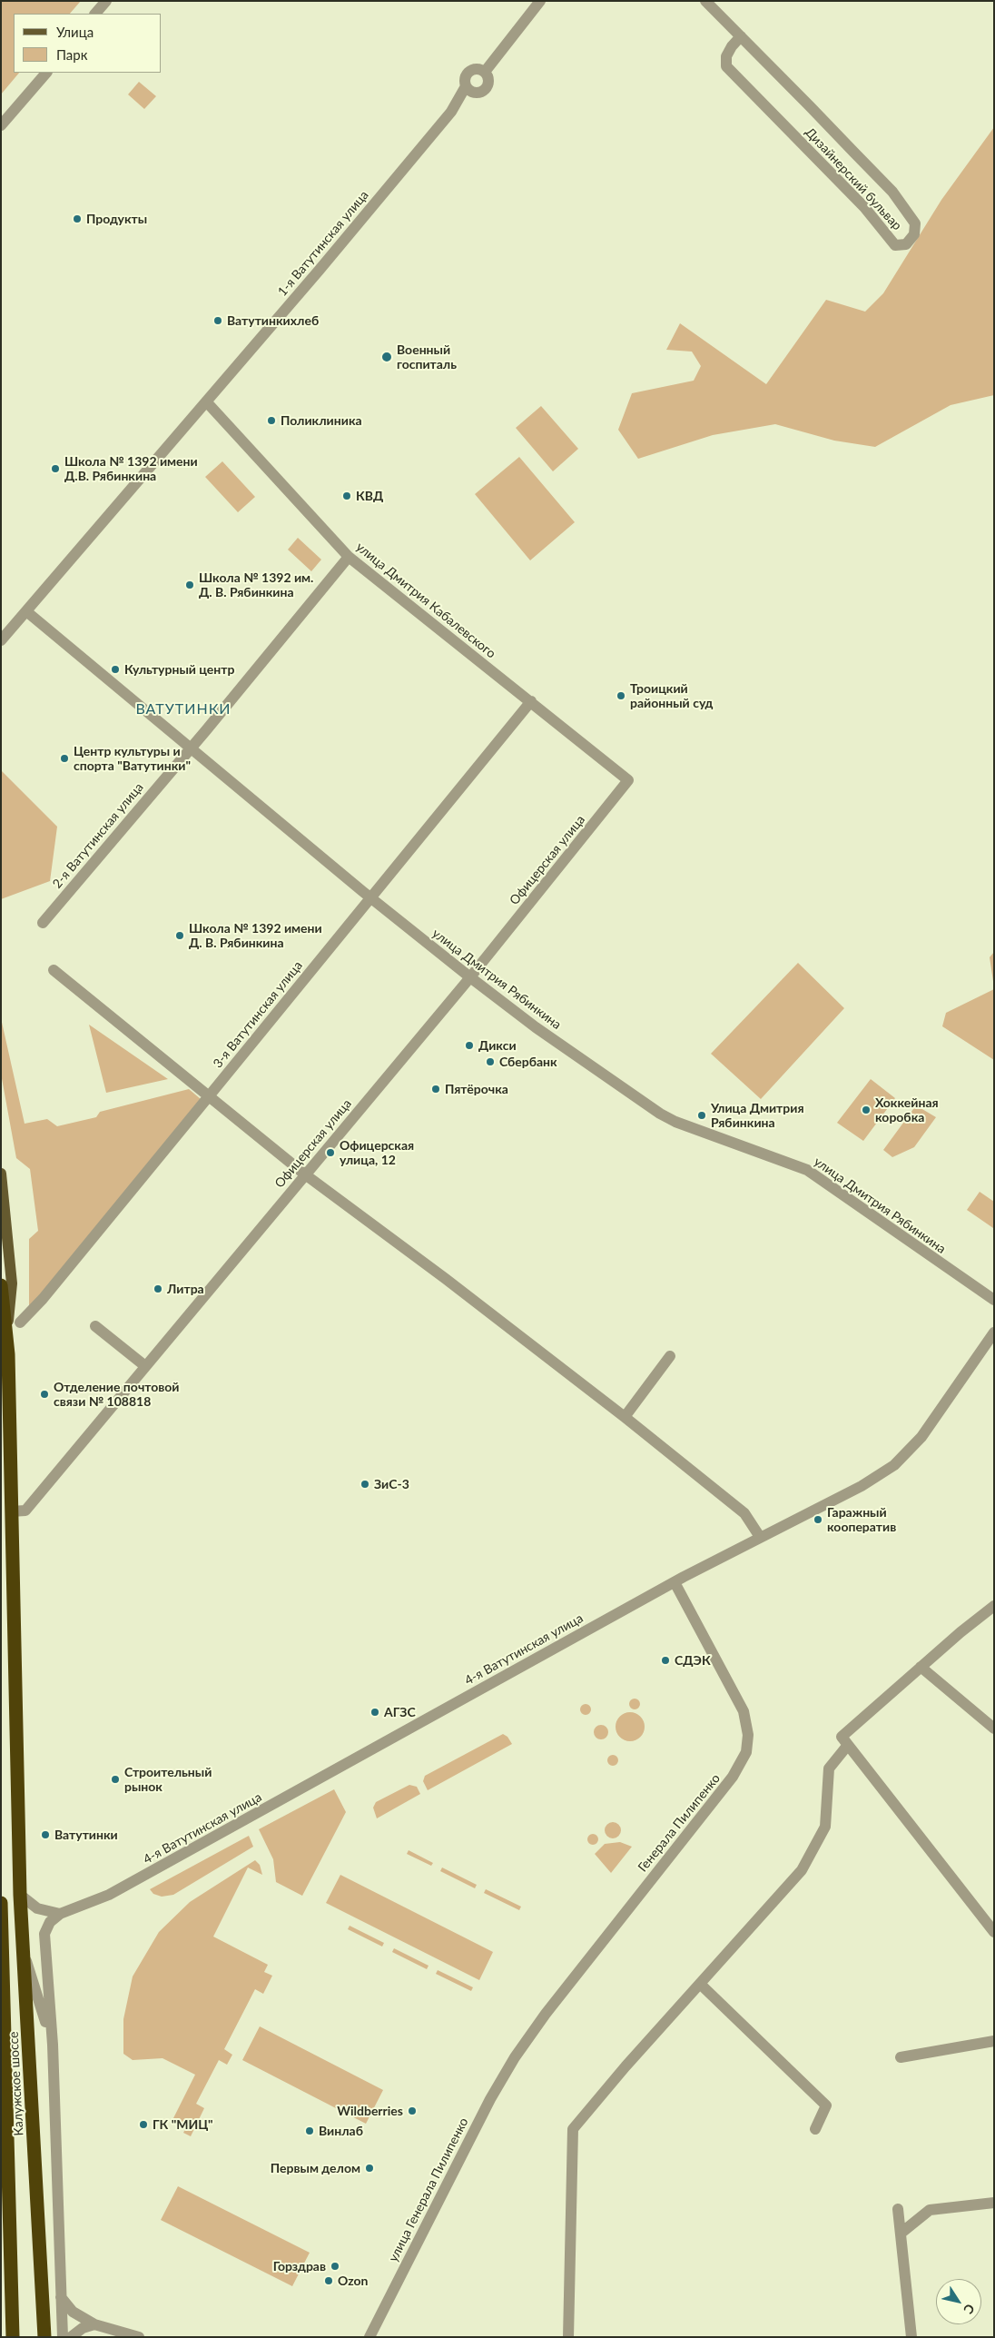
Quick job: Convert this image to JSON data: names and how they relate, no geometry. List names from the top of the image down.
{
  "streets": {
    "highway": ["Калужское шоссе"],
    "street": [
      "Дизайнерский бульвар",
      "1-я Ватутинская улица",
      "улица Дмитрия Кабалевского",
      "2-я Ватутинская улица",
      "Офицерская улица",
      "улица Дмитрия Рябинкина",
      "3-я Ватутинская улица",
      "4-я Ватутинская улица",
      "Генерала Пилипенко",
      "улица Генерала Пилипенко"
    ]
  },
  "crossings": [
    ["1-я Ватутинская улица", "улица Дмитрия Кабалевского"],
    ["1-я Ватутинская улица", "улица Дмитрия Рябинкина"],
    ["улица Дмитрия Кабалевского", "2-я Ватутинская улица"],
    ["улица Дмитрия Кабалевского", "Офицерская улица"],
    ["улица Дмитрия Кабалевского", "3-я Ватутинская улица"],
    ["2-я Ватутинская улица", "улица Дмитрия Рябинкина"],
    ["Офицерская улица", "улица Дмитрия Рябинкина"],
    ["Офицерская улица", "Калужское шоссе"],
    ["улица Дмитрия Рябинкина", "3-я Ватутинская улица"],
    ["4-я Ватутинская улица", "Генерала Пилипенко"],
    ["Генерала Пилипенко", "улица Генерала Пилипенко"]
  ],
  "districts": ["ВАТУТИНКИ"],
  "places": [
    "Продукты",
    "Ватутинкихлеб",
    "Военный госпиталь",
    "Поликлиника",
    "Школа № 1392 имени Д.В. Рябинкина",
    "КВД",
    "Школа № 1392 им. Д. В. Рябинкина",
    "Культурный центр",
    "Троицкий районный суд",
    "Центр культуры и спорта \"Ватутинки\"",
    "Школа № 1392 имени Д. В. Рябинкина",
    "Дикси",
    "Сбербанк",
    "Пятёрочка",
    "Хоккейная коробка",
    "Улица Дмитрия Рябинкина",
    "Офицерская улица, 12",
    "Литра",
    "Отделение почтовой связи № 108818",
    "ЗиС-3",
    "Гаражный кооператив",
    "СДЭК",
    "АГЗС",
    "Строительный рынок",
    "Ватутинки",
    "Wildberries",
    "ГК \"МИЦ\"",
    "Винлаб",
    "Первым делом",
    "Горздрав",
    "Ozon"
  ],
  "legend": ["Улица", "Парк"],
  "north": "bottom right"
}
